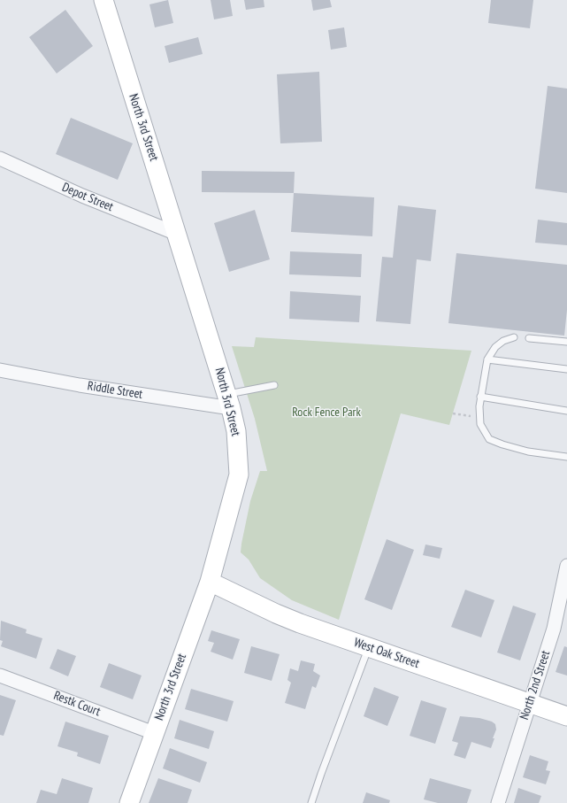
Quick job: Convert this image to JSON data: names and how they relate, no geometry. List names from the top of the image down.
{
  "streets": {
    "main road": ["North 3rd Street", "West Oak Street"],
    "street": [
      "Depot Street",
      "Riddle Street",
      "North 2nd Street",
      "Restk Court"
    ]
  },
  "crossings": [
    ["North 3rd Street", "Depot Street"],
    ["North 3rd Street", "Riddle Street"],
    ["North 3rd Street", "West Oak Street"],
    ["North 3rd Street", "Restk Court"],
    ["West Oak Street", "North 2nd Street"]
  ],
  "parks": ["Rock Fence Park"]
}
